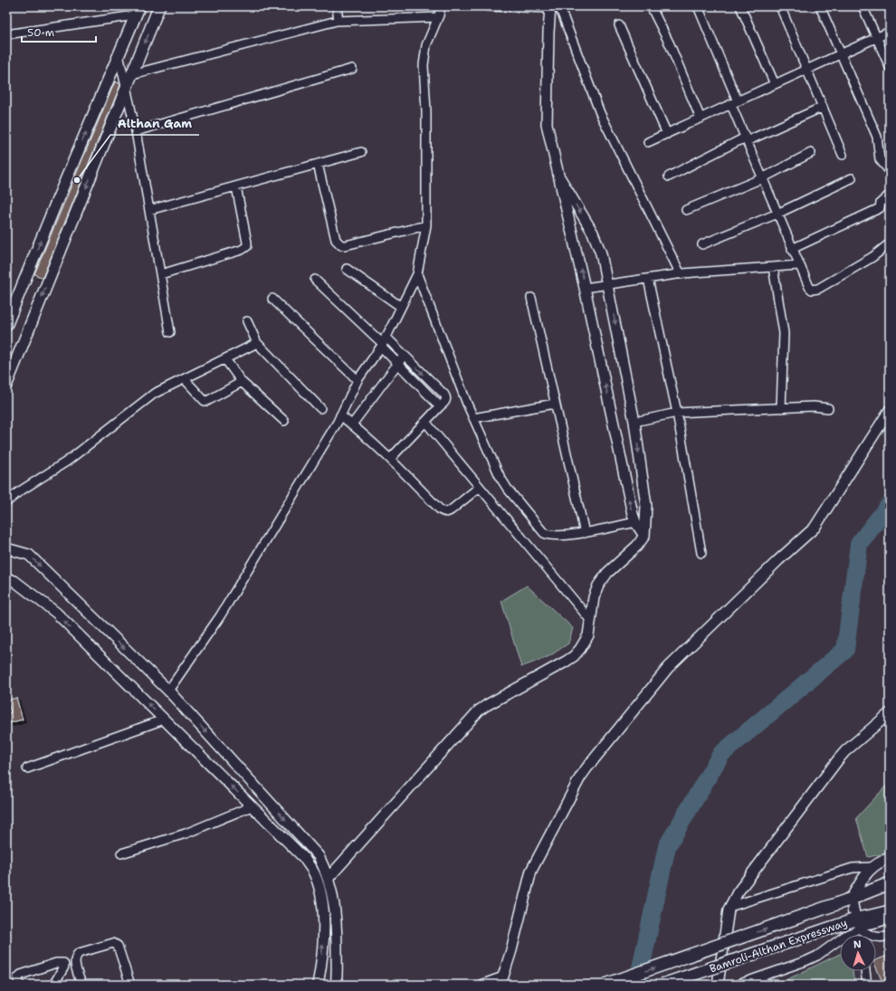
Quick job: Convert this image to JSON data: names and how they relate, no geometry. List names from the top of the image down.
{
  "streets": {
    "main road": ["Bamroli-Althan Expressway"]
  },
  "places": ["Althan Gam"],
  "scale_bar": "50 m",
  "north": "top"
}
